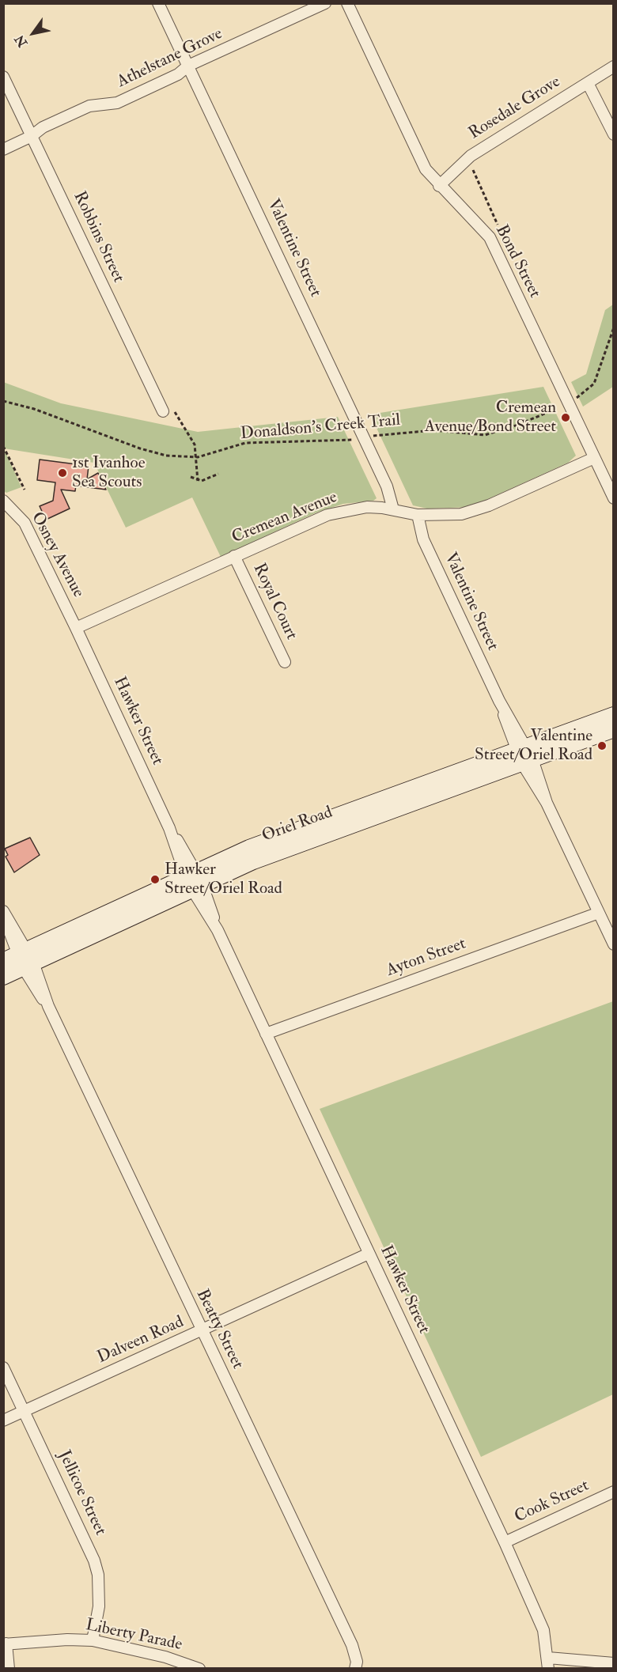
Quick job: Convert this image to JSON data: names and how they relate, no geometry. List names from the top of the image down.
{
  "streets": {
    "main road": ["Oriel Road"],
    "street": [
      "Athelstane Grove",
      "Rosedale Grove",
      "Robbins Street",
      "Valentine Street",
      "Bond Street",
      "Cremean Avenue",
      "Osney Avenue",
      "Royal Court",
      "Hawker Street",
      "Ayton Street",
      "Beatty Street",
      "Dalveen Road",
      "Jellicoe Street",
      "Cook Street",
      "Liberty Parade"
    ],
    "path": ["Donaldson's Creek Trail"]
  },
  "crossings": [
    ["Athelstane Grove", "Robbins Street"],
    ["Athelstane Grove", "Valentine Street"],
    ["Rosedale Grove", "Bond Street"],
    ["Valentine Street", "Donaldson's Creek Trail"],
    ["Valentine Street", "Cremean Avenue"],
    ["Valentine Street", "Oriel Road"],
    ["Valentine Street", "Ayton Street"],
    ["Bond Street", "Donaldson's Creek Trail"],
    ["Bond Street", "Cremean Avenue"],
    ["Cremean Avenue", "Osney Avenue"],
    ["Cremean Avenue", "Royal Court"],
    ["Cremean Avenue", "Hawker Street"],
    ["Osney Avenue", "Hawker Street"],
    ["Hawker Street", "Oriel Road"],
    ["Hawker Street", "Ayton Street"],
    ["Hawker Street", "Dalveen Road"],
    ["Hawker Street", "Cook Street"],
    ["Oriel Road", "Beatty Street"],
    ["Beatty Street", "Dalveen Road"],
    ["Dalveen Road", "Jellicoe Street"],
    ["Jellicoe Street", "Liberty Parade"]
  ],
  "places": [
    "Cremean Avenue/Bond Street",
    "1st Ivanhoe Sea Scouts",
    "Valentine Street/Oriel Road",
    "Hawker Street/Oriel Road"
  ],
  "north": "bottom left"
}
